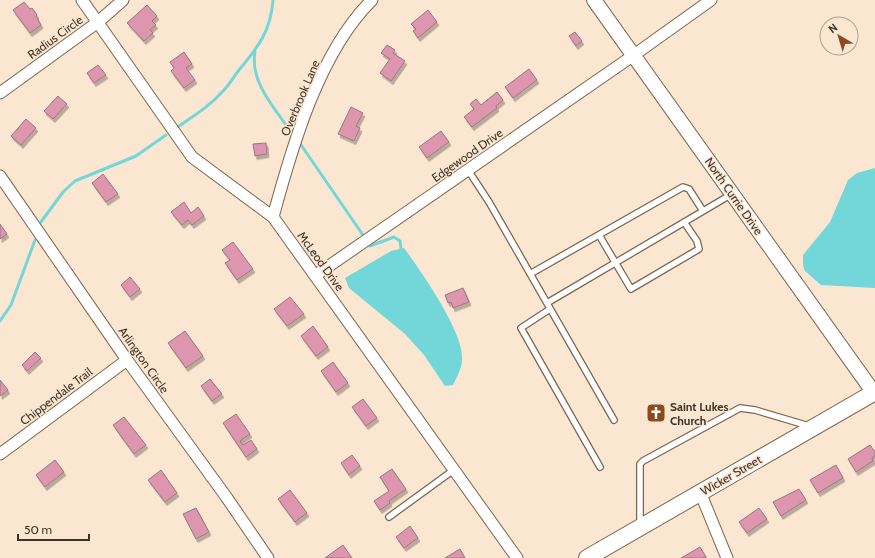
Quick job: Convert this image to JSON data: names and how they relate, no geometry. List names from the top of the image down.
{
  "streets": {
    "main road": ["Wicker Street"],
    "street": [
      "Radius Circle",
      "Overbrook Lane",
      "Edgewood Drive",
      "North Currie Drive",
      "McLeod Drive",
      "Arlington Circle",
      "Chippendale Trail"
    ]
  },
  "crossings": [
    ["Radius Circle", "McLeod Drive"],
    ["Overbrook Lane", "McLeod Drive"],
    ["Edgewood Drive", "North Currie Drive"],
    ["Edgewood Drive", "McLeod Drive"],
    ["North Currie Drive", "Wicker Street"],
    ["Arlington Circle", "Chippendale Trail"]
  ],
  "places": {
    "church": ["Saint Lukes Church"]
  },
  "scale_bar": "50 m",
  "north": "top left"
}
